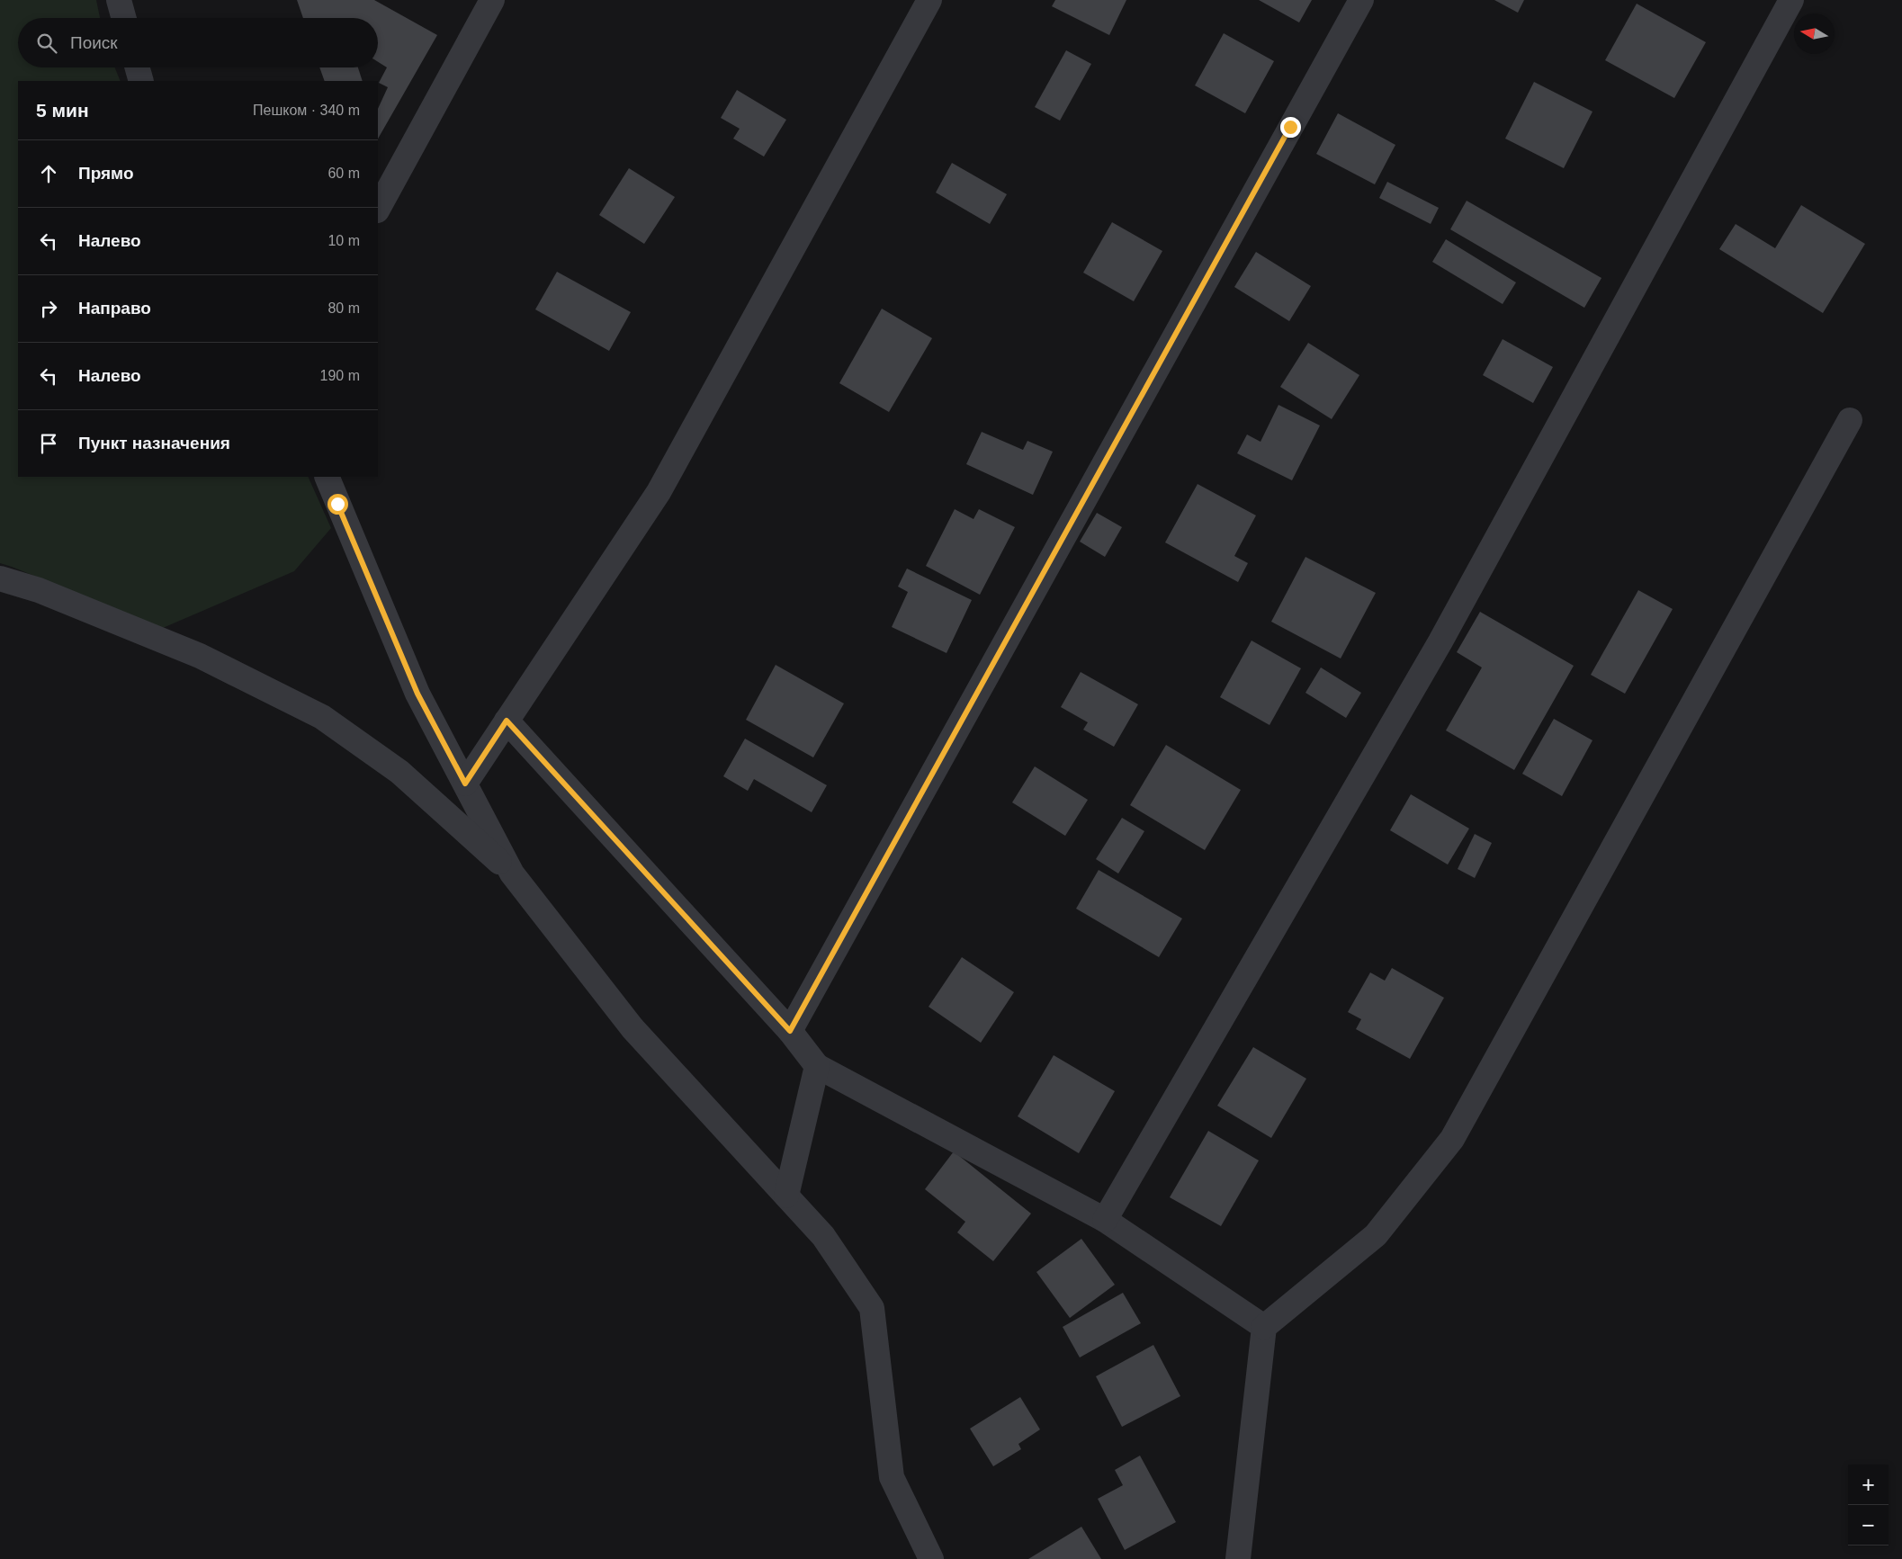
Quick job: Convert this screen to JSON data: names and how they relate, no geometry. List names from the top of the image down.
{
  "north": "left",
  "page": {
    "search": "Поиск",
    "heading": ["5 мин", "Пешком · 340 m"],
    "list": [
      ["Прямо", "60 m"],
      ["Налево", "10 m"],
      ["Направо", "80 m"],
      ["Налево", "190 m"],
      "Пункт назначения"
    ],
    "map_buttons": ["+", "−"]
  }
}
